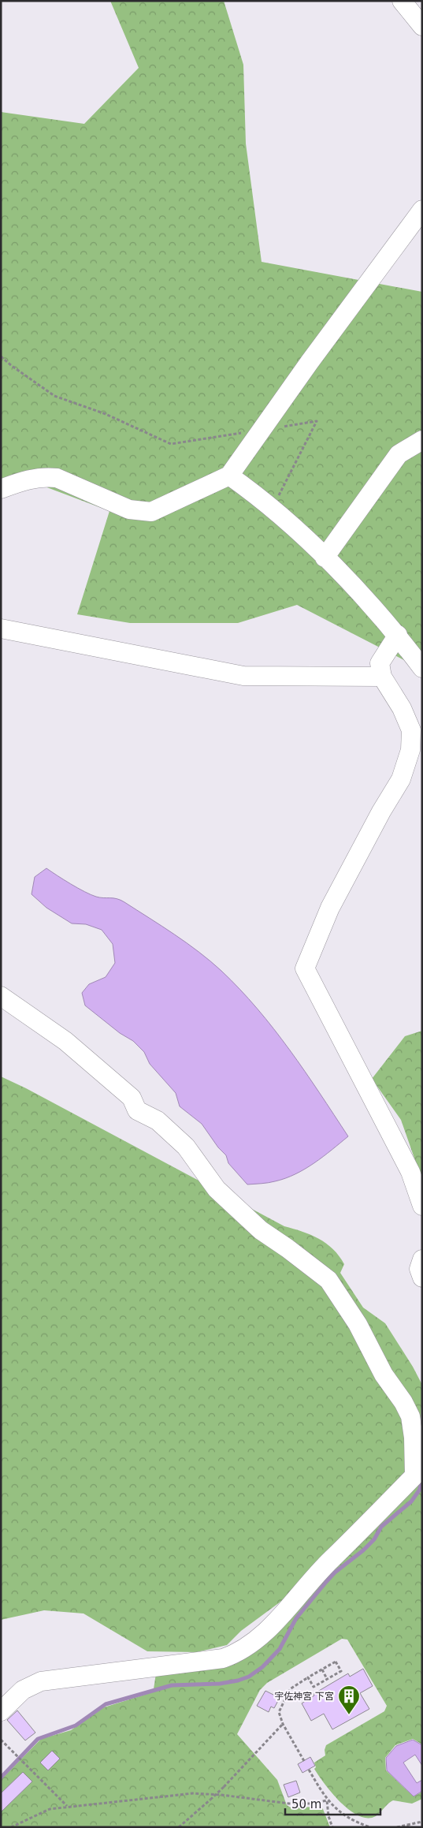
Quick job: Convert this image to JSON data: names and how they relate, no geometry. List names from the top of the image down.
{
  "places": {
    "building": ["宇佐神宮 下宮"]
  },
  "scale_bar": "50 m"
}
